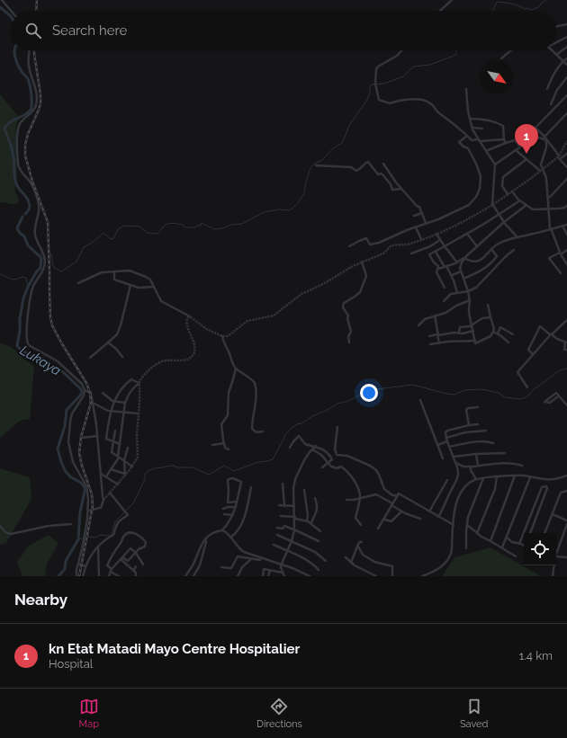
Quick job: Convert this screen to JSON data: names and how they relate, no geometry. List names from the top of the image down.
{
  "water": ["Lukaya"],
  "north": "bottom right",
  "page": {
    "search": "Search here",
    "pins": "1",
    "heading": "Nearby",
    "list": [
      {
        "mark": "1",
        "name": "kn Etat Matadi Mayo Centre Hospitalier",
        "note": "Hospital",
        "value": "1.4 km"
      }
    ],
    "nav": ["Map", "Directions", "Saved"]
  }
}
